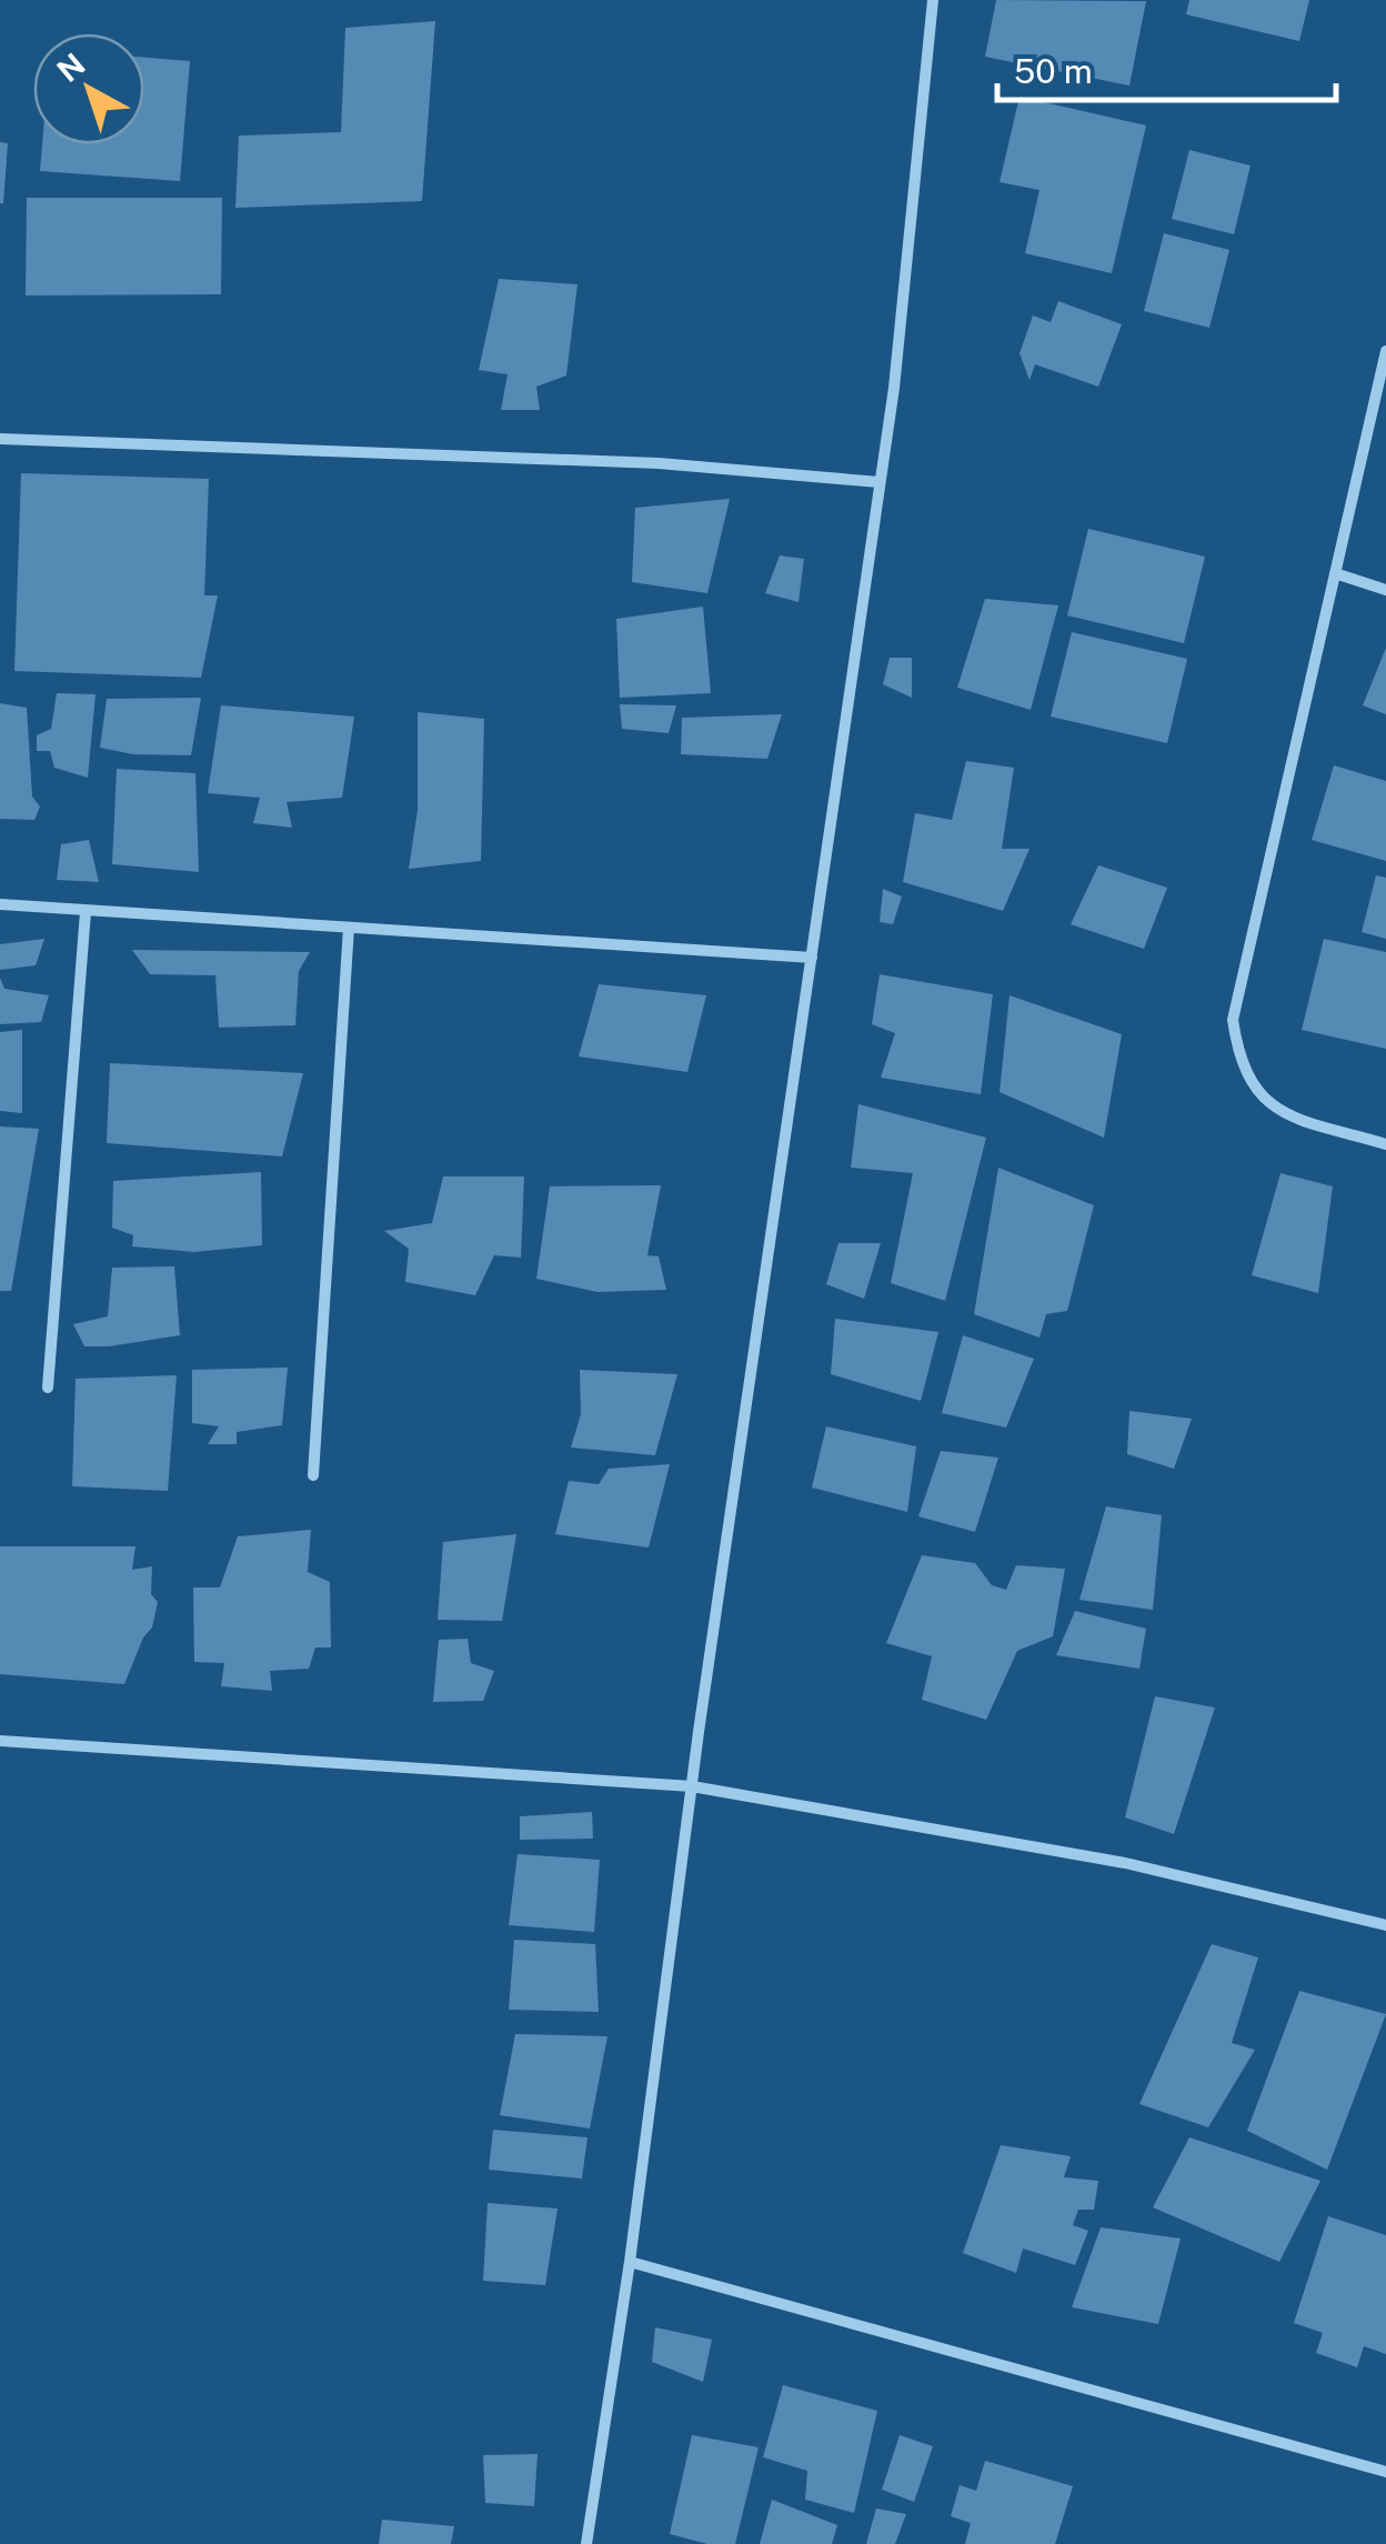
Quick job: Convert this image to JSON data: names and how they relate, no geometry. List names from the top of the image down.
{
  "scale_bar": "50 m",
  "north": "top left"
}
